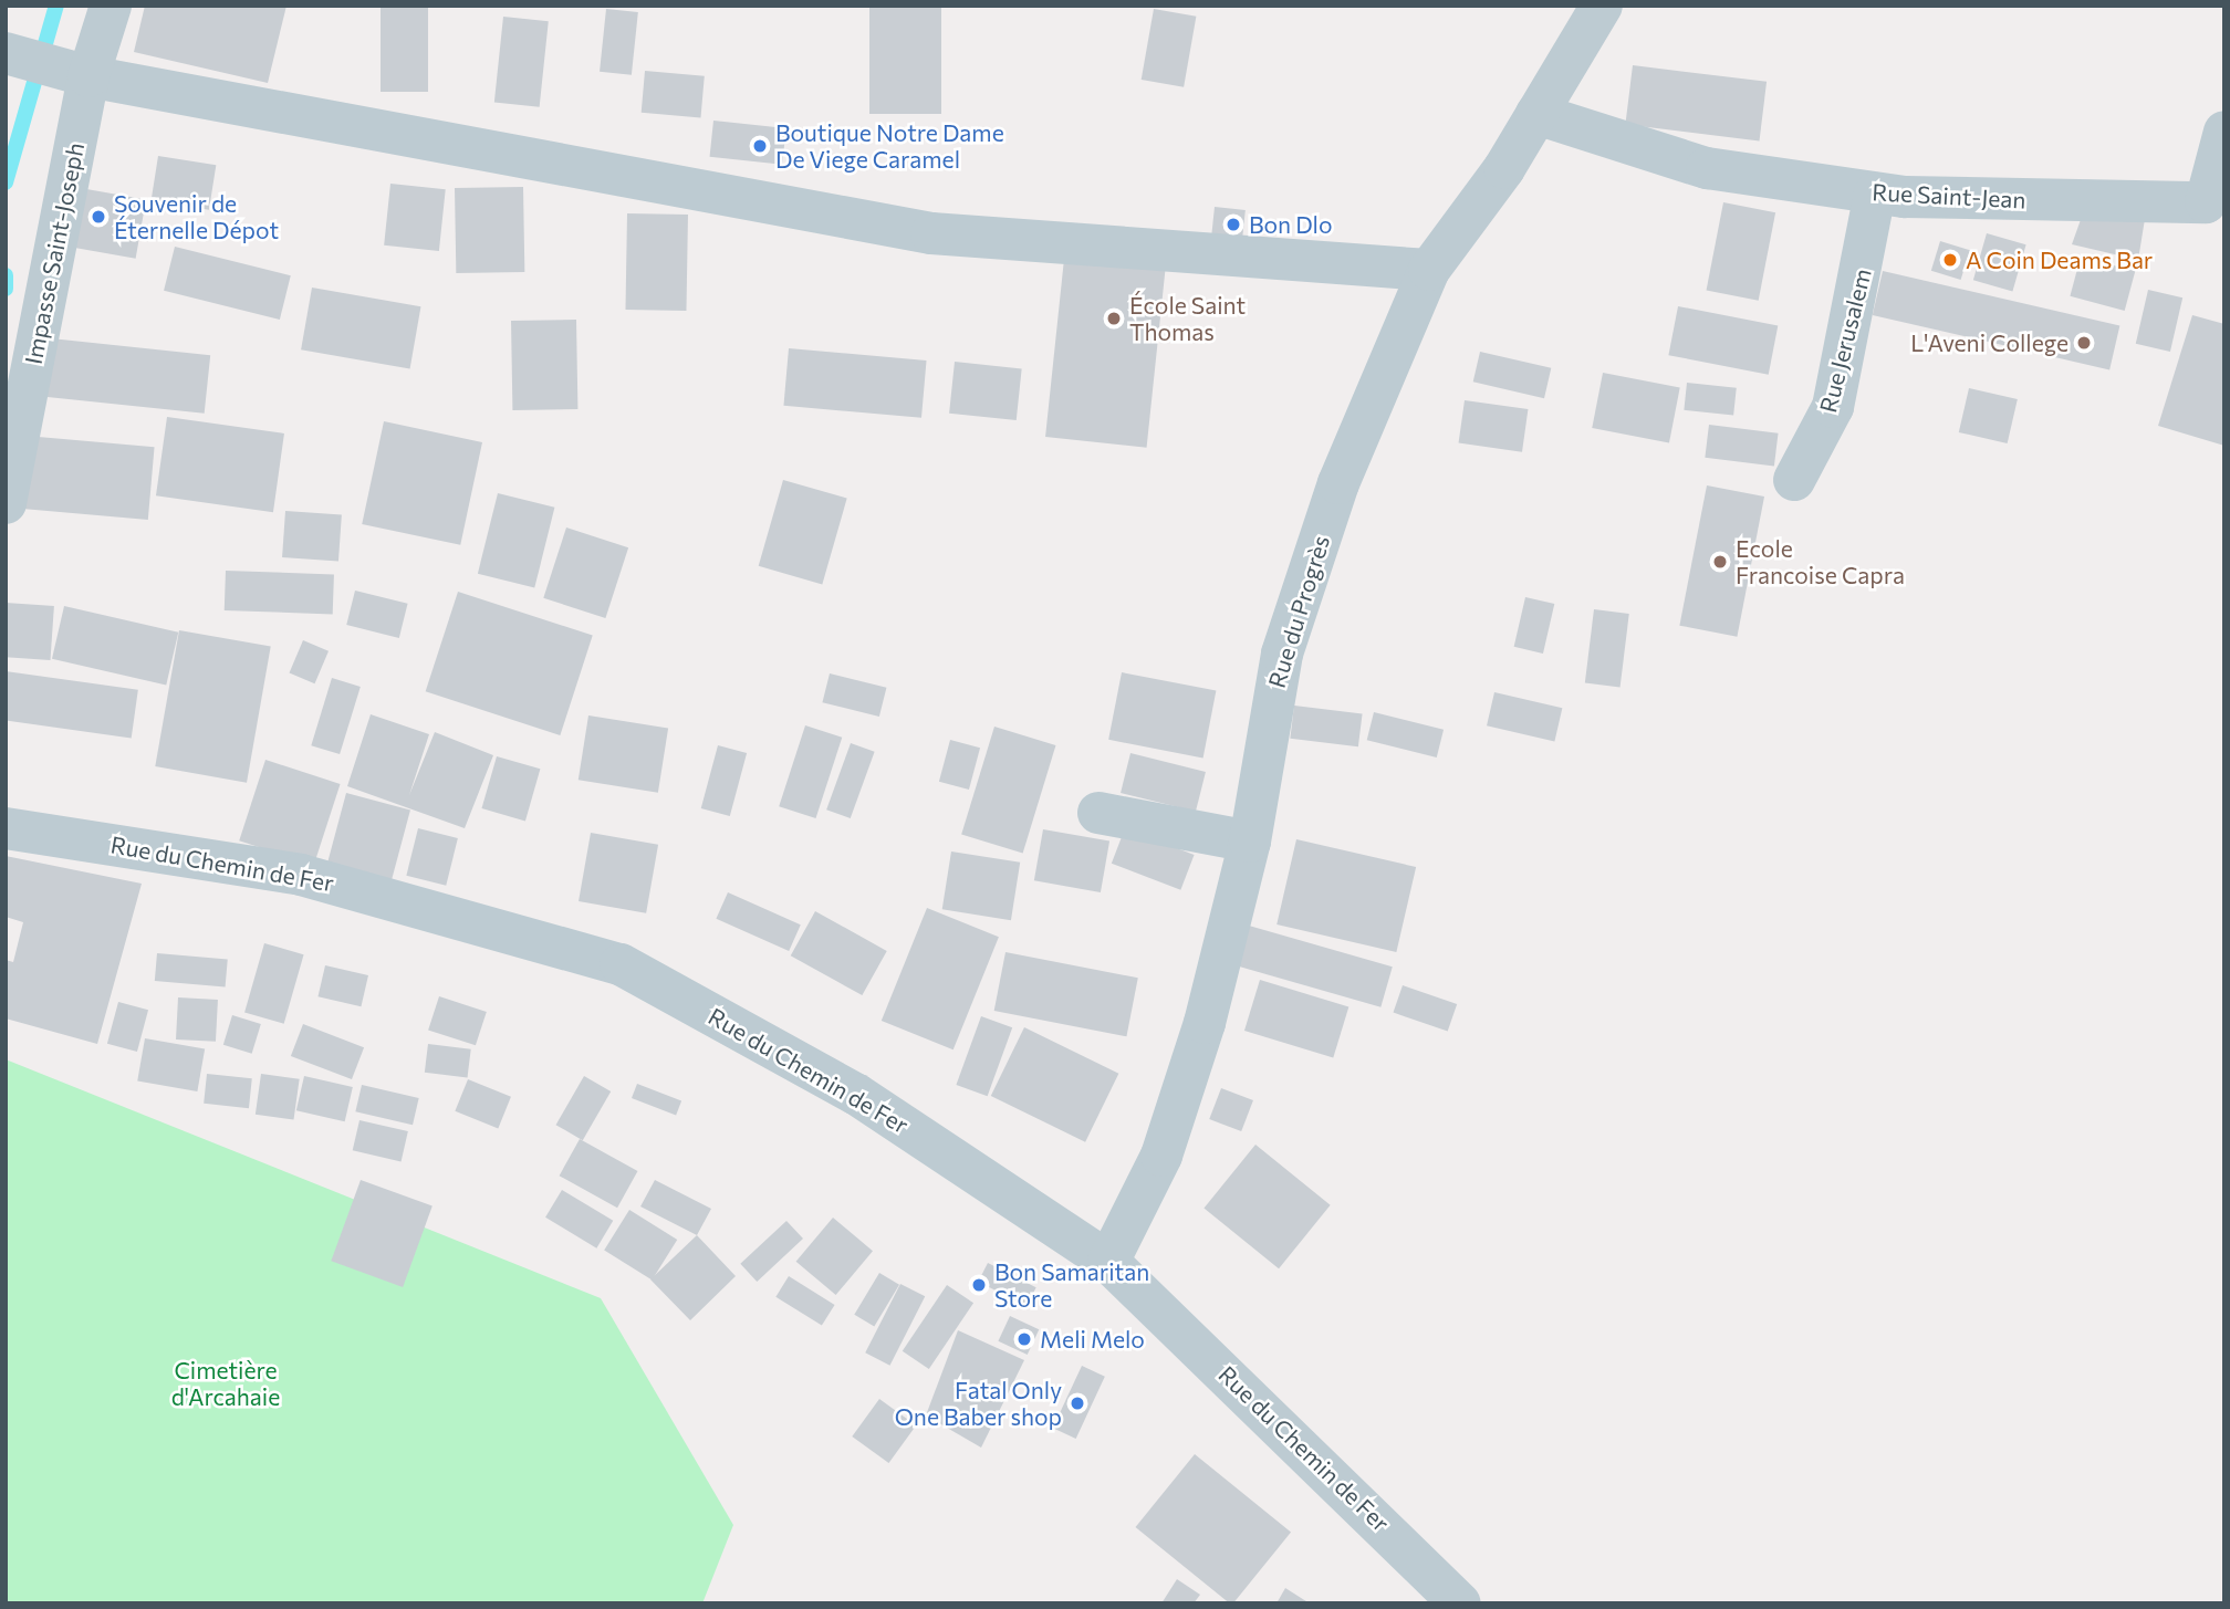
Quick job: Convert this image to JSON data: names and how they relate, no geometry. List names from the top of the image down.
{
  "streets": {
    "street": [
      "Rue Saint-Jean",
      "Impasse Saint-Joseph",
      "Rue Jerusalem",
      "Rue du Progrès",
      "Rue du Chemin de Fer"
    ]
  },
  "crossings": [
    ["Rue Saint-Jean", "Rue Jerusalem"],
    ["Rue Saint-Jean", "Rue du Progrès"],
    ["Rue du Progrès", "Rue du Chemin de Fer"]
  ],
  "parks": ["Cimetière d'Arcahaie"],
  "places": [
    "Boutique Notre Dame De Viege Caramel",
    "Souvenir de Éternelle Dépot",
    "Bon Dlo",
    "A Coin Deams Bar",
    "École Saint Thomas",
    "L'Aveni College",
    "Ecole Francoise Capra",
    "Bon Samaritan Store",
    "Meli Melo",
    "Fatal Only One Baber shop"
  ]
}
